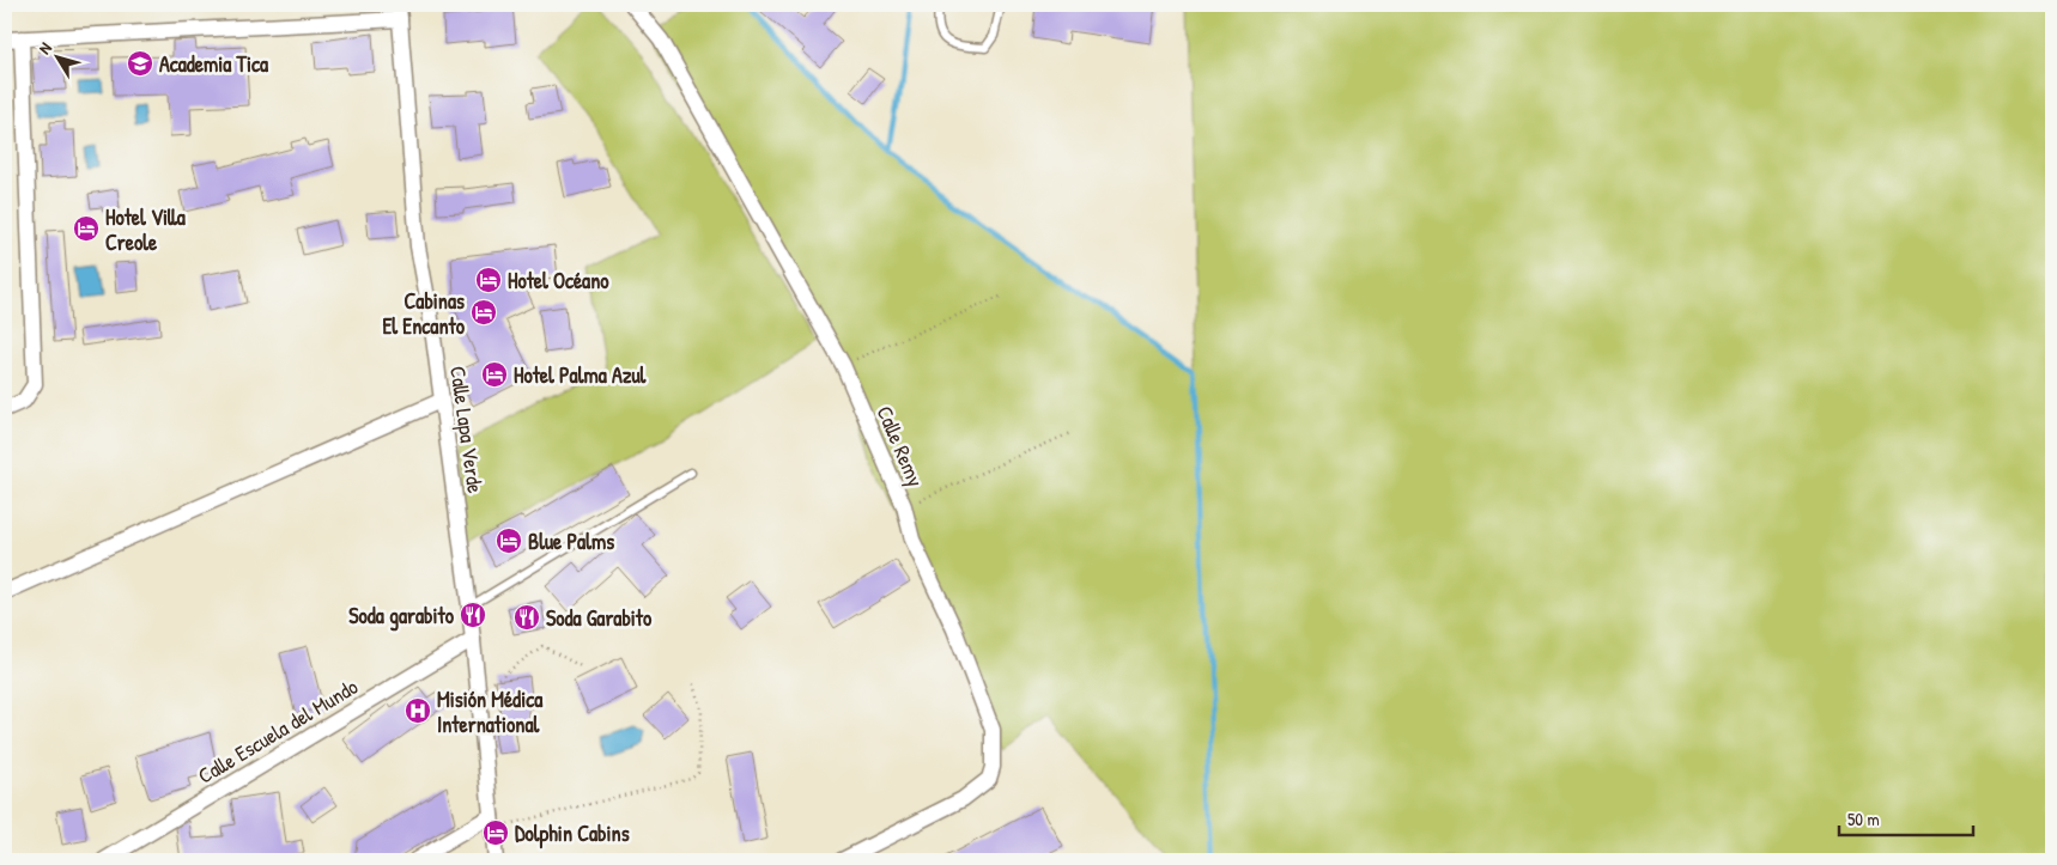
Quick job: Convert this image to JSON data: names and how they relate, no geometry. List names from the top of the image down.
{
  "streets": {
    "street": ["Calle Lapa Verde", "Calle Remy", "Calle Escuela del Mundo"]
  },
  "crossings": [
    ["Calle Lapa Verde", "Calle Escuela del Mundo"]
  ],
  "places": {
    "school or university": ["Academia Tica"],
    "hotel": [
      "Hotel Villa Creole",
      "Hotel Océano",
      "Cabinas El Encanto",
      "Hotel Palma Azul",
      "Blue Palms",
      "Dolphin Cabins"
    ],
    "restaurant": ["Soda garabito", "Soda Garabito"],
    "hospital": ["Misión Médica International"]
  },
  "scale_bar": "50 m",
  "north": "top left"
}
